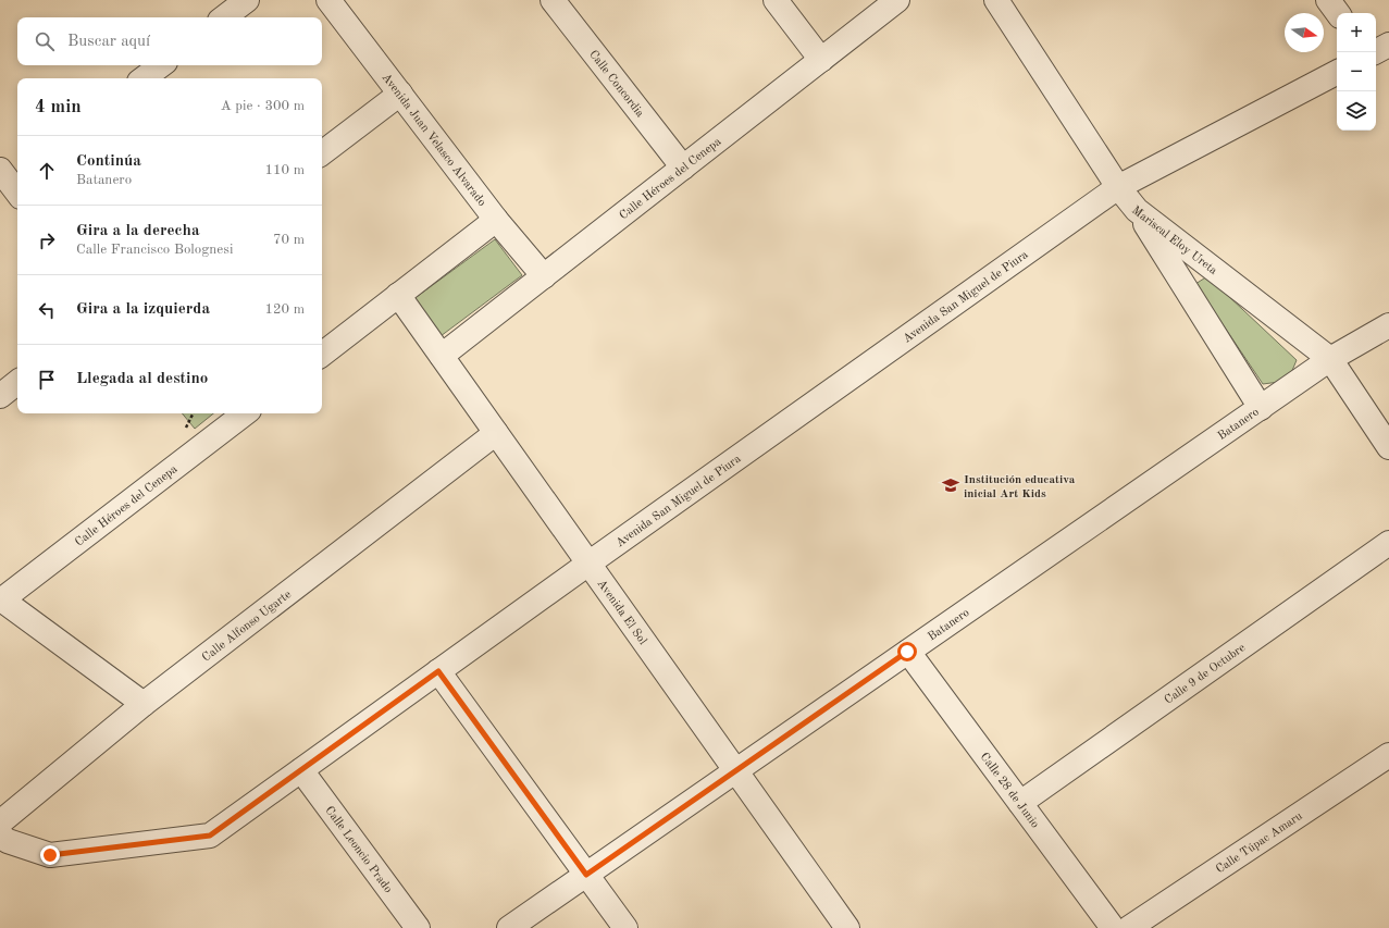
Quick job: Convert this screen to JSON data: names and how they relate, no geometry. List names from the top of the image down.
{
  "streets": {
    "street": [
      "Calle Concordia",
      "Avenida Juan Velasco Alvarado",
      "Calle Héroes del Cenepa",
      "Mariscal Eloy Ureta",
      "Avenida San Miguel de Piura",
      "Batanero",
      "Avenida El Sol",
      "Calle Alfonso Ugarte",
      "Calle 9 de Octubre",
      "Calle 28 de Junio",
      "Calle Túpac Amaru",
      "Calle Leoncio Prado"
    ]
  },
  "crossings": [
    ["Calle Concordia", "Calle Héroes del Cenepa"],
    ["Avenida Juan Velasco Alvarado", "Calle Héroes del Cenepa"],
    ["Calle Héroes del Cenepa", "Avenida El Sol"],
    ["Mariscal Eloy Ureta", "Avenida San Miguel de Piura"],
    ["Mariscal Eloy Ureta", "Batanero"],
    ["Avenida San Miguel de Piura", "Avenida El Sol"],
    ["Avenida San Miguel de Piura", "Calle Leoncio Prado"],
    ["Batanero", "Avenida El Sol"],
    ["Batanero", "Calle 28 de Junio"],
    ["Avenida El Sol", "Calle Alfonso Ugarte"],
    ["Calle 9 de Octubre", "Calle 28 de Junio"]
  ],
  "places": {
    "school or university": ["Institución educativa inicial Art Kids"]
  },
  "north": "right",
  "page": {
    "map_buttons": ["+", "−"],
    "search": "Buscar aquí",
    "heading": ["4 min", "A pie · 300 m"],
    "list": [
      ["Continúa", "Batanero", "110 m"],
      ["Gira a la derecha", "Calle Francisco Bolognesi", "70 m"],
      ["Gira a la izquierda", "120 m"],
      "Llegada al destino"
    ]
  }
}
